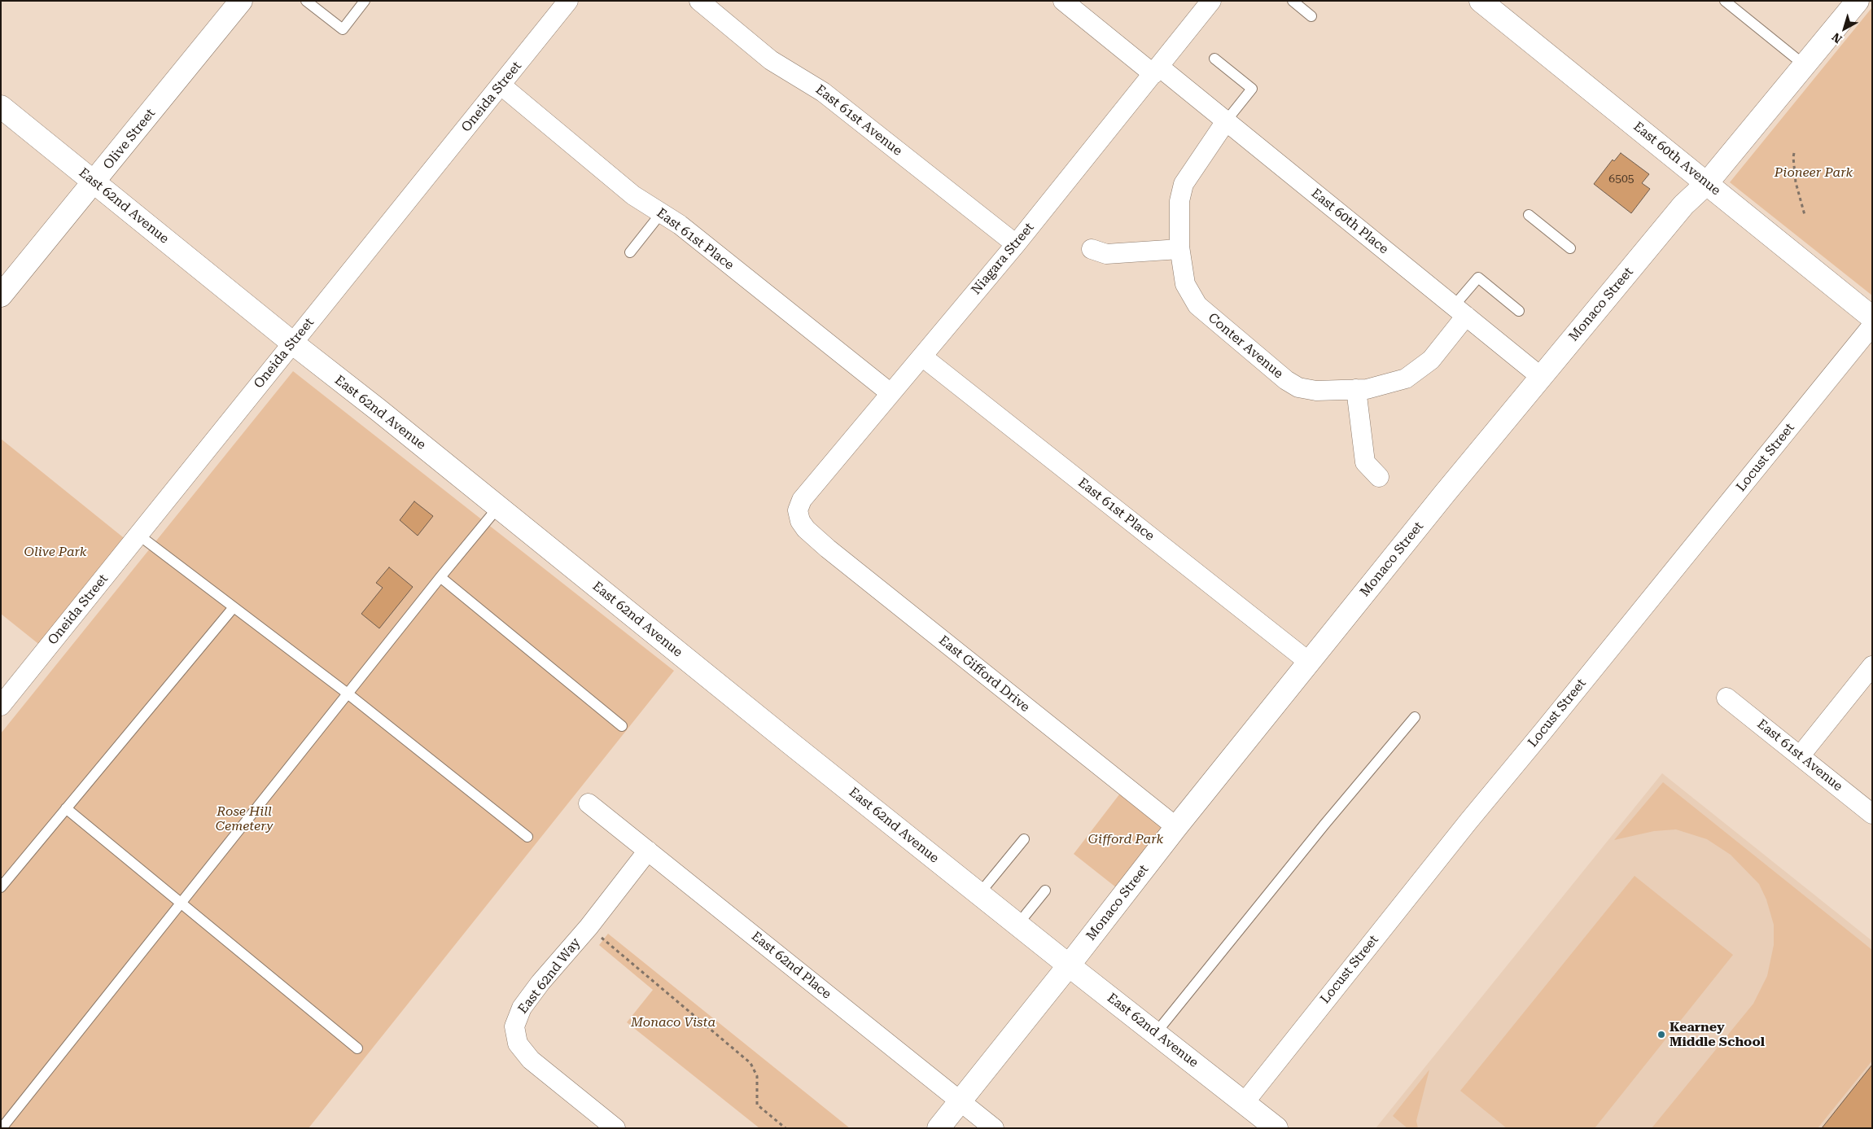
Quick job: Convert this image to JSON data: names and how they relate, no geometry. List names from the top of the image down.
{
  "streets": {
    "street": [
      "Oneida Street",
      "East 61st Avenue",
      "Olive Street",
      "East 60th Avenue",
      "East 62nd Avenue",
      "East 60th Place",
      "East 61st Place",
      "Niagara Street",
      "Monaco Street",
      "Conter Avenue",
      "Locust Street",
      "East Gifford Drive",
      "East 62nd Place",
      "East 62nd Way"
    ]
  },
  "crossings": [
    ["Oneida Street", "East 62nd Avenue"],
    ["Oneida Street", "East 61st Place"],
    ["East 61st Avenue", "Niagara Street"],
    ["Olive Street", "East 62nd Avenue"],
    ["East 60th Avenue", "Monaco Street"],
    ["East 62nd Avenue", "Monaco Street"],
    ["East 62nd Avenue", "Locust Street"],
    ["East 60th Place", "Niagara Street"],
    ["East 60th Place", "Monaco Street"],
    ["East 60th Place", "Conter Avenue"],
    ["East 61st Place", "Niagara Street"],
    ["East 61st Place", "Monaco Street"],
    ["Niagara Street", "East Gifford Drive"],
    ["Monaco Street", "East Gifford Drive"],
    ["Monaco Street", "East 62nd Place"],
    ["East 62nd Place", "East 62nd Way"]
  ],
  "parks": [
    "Pioneer Park",
    "Olive Park",
    "Rose Hill Cemetery",
    "Gifford Park",
    "Monaco Vista"
  ],
  "places": ["Kearney Middle School"],
  "house_numbers": ["6505"],
  "north": "bottom left"
}
